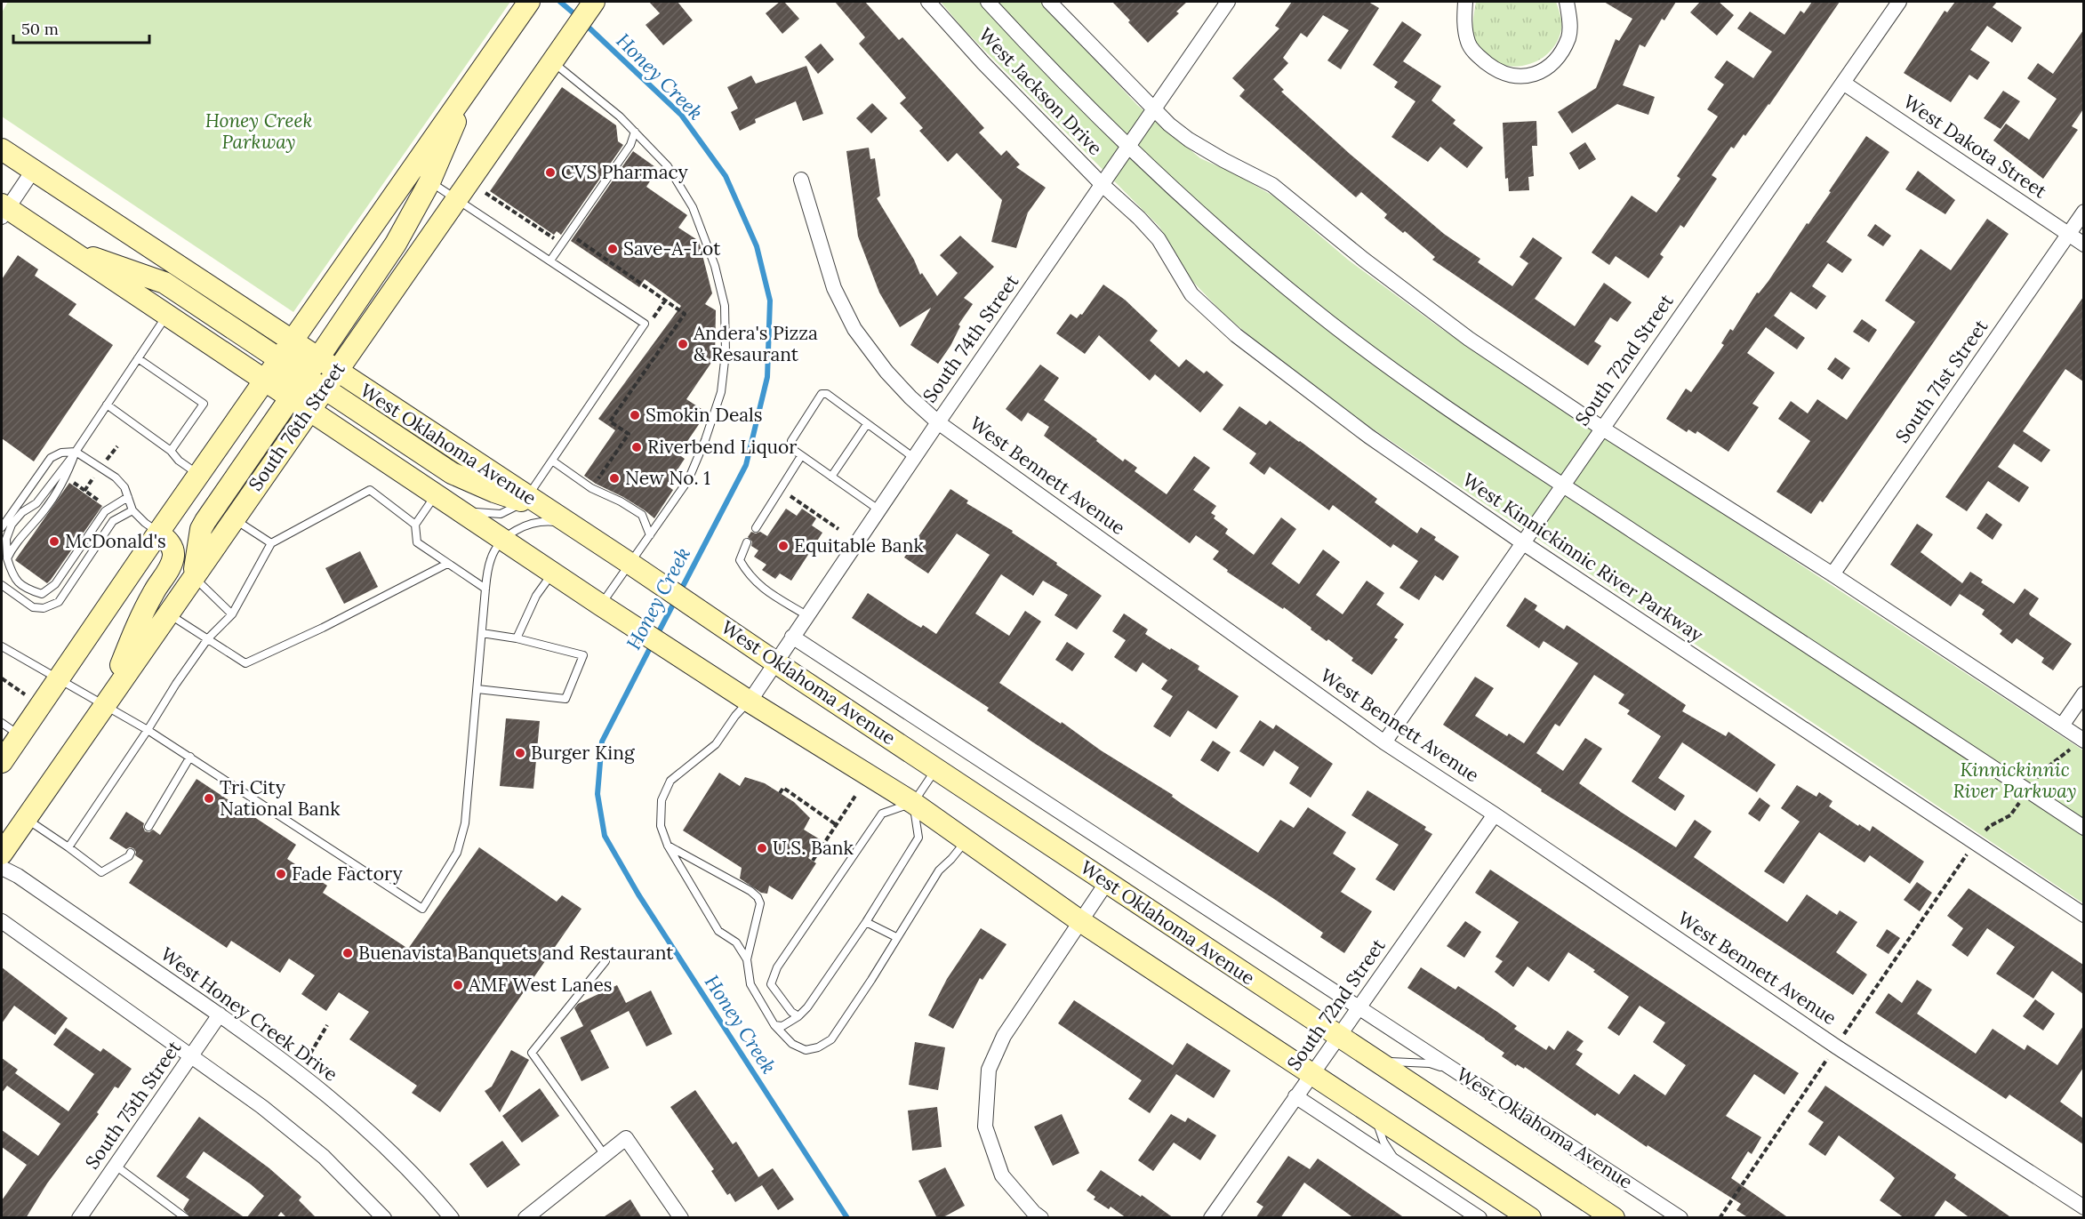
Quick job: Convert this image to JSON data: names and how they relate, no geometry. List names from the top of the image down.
{
  "streets": {
    "main road": ["South 76th Street", "West Oklahoma Avenue"],
    "street": [
      "West Jackson Drive",
      "West Dakota Street",
      "South 74th Street",
      "South 72nd Street",
      "South 71st Street",
      "West Bennett Avenue",
      "West Kinnickinnic River Parkway",
      "West Honey Creek Drive",
      "South 75th Street"
    ]
  },
  "crossings": [
    ["West Jackson Drive", "South 74th Street"],
    ["West Jackson Drive", "West Kinnickinnic River Parkway"],
    ["West Dakota Street", "South 72nd Street"],
    ["West Dakota Street", "South 71st Street"],
    ["South 74th Street", "West Oklahoma Avenue"],
    ["South 74th Street", "West Bennett Avenue"],
    ["South 74th Street", "West Kinnickinnic River Parkway"],
    ["South 72nd Street", "West Oklahoma Avenue"],
    ["South 72nd Street", "West Bennett Avenue"],
    ["South 72nd Street", "West Kinnickinnic River Parkway"],
    ["South 76th Street", "West Oklahoma Avenue"],
    ["West Honey Creek Drive", "South 75th Street"]
  ],
  "water": ["Honey Creek"],
  "parks": ["Honey Creek Parkway", "Kinnickinnic River Parkway"],
  "places": [
    "CVS Pharmacy",
    "Save-A-Lot",
    "Andera's Pizza & Resaurant",
    "Smokin Deals",
    "Riverbend Liquor",
    "New No. 1",
    "McDonald's",
    "Equitable Bank",
    "Burger King",
    "Tri City National Bank",
    "U.S. Bank",
    "Fade Factory",
    "Buenavista Banquets and Restaurant",
    "AMF West Lanes"
  ],
  "scale_bar": "50 m"
}
